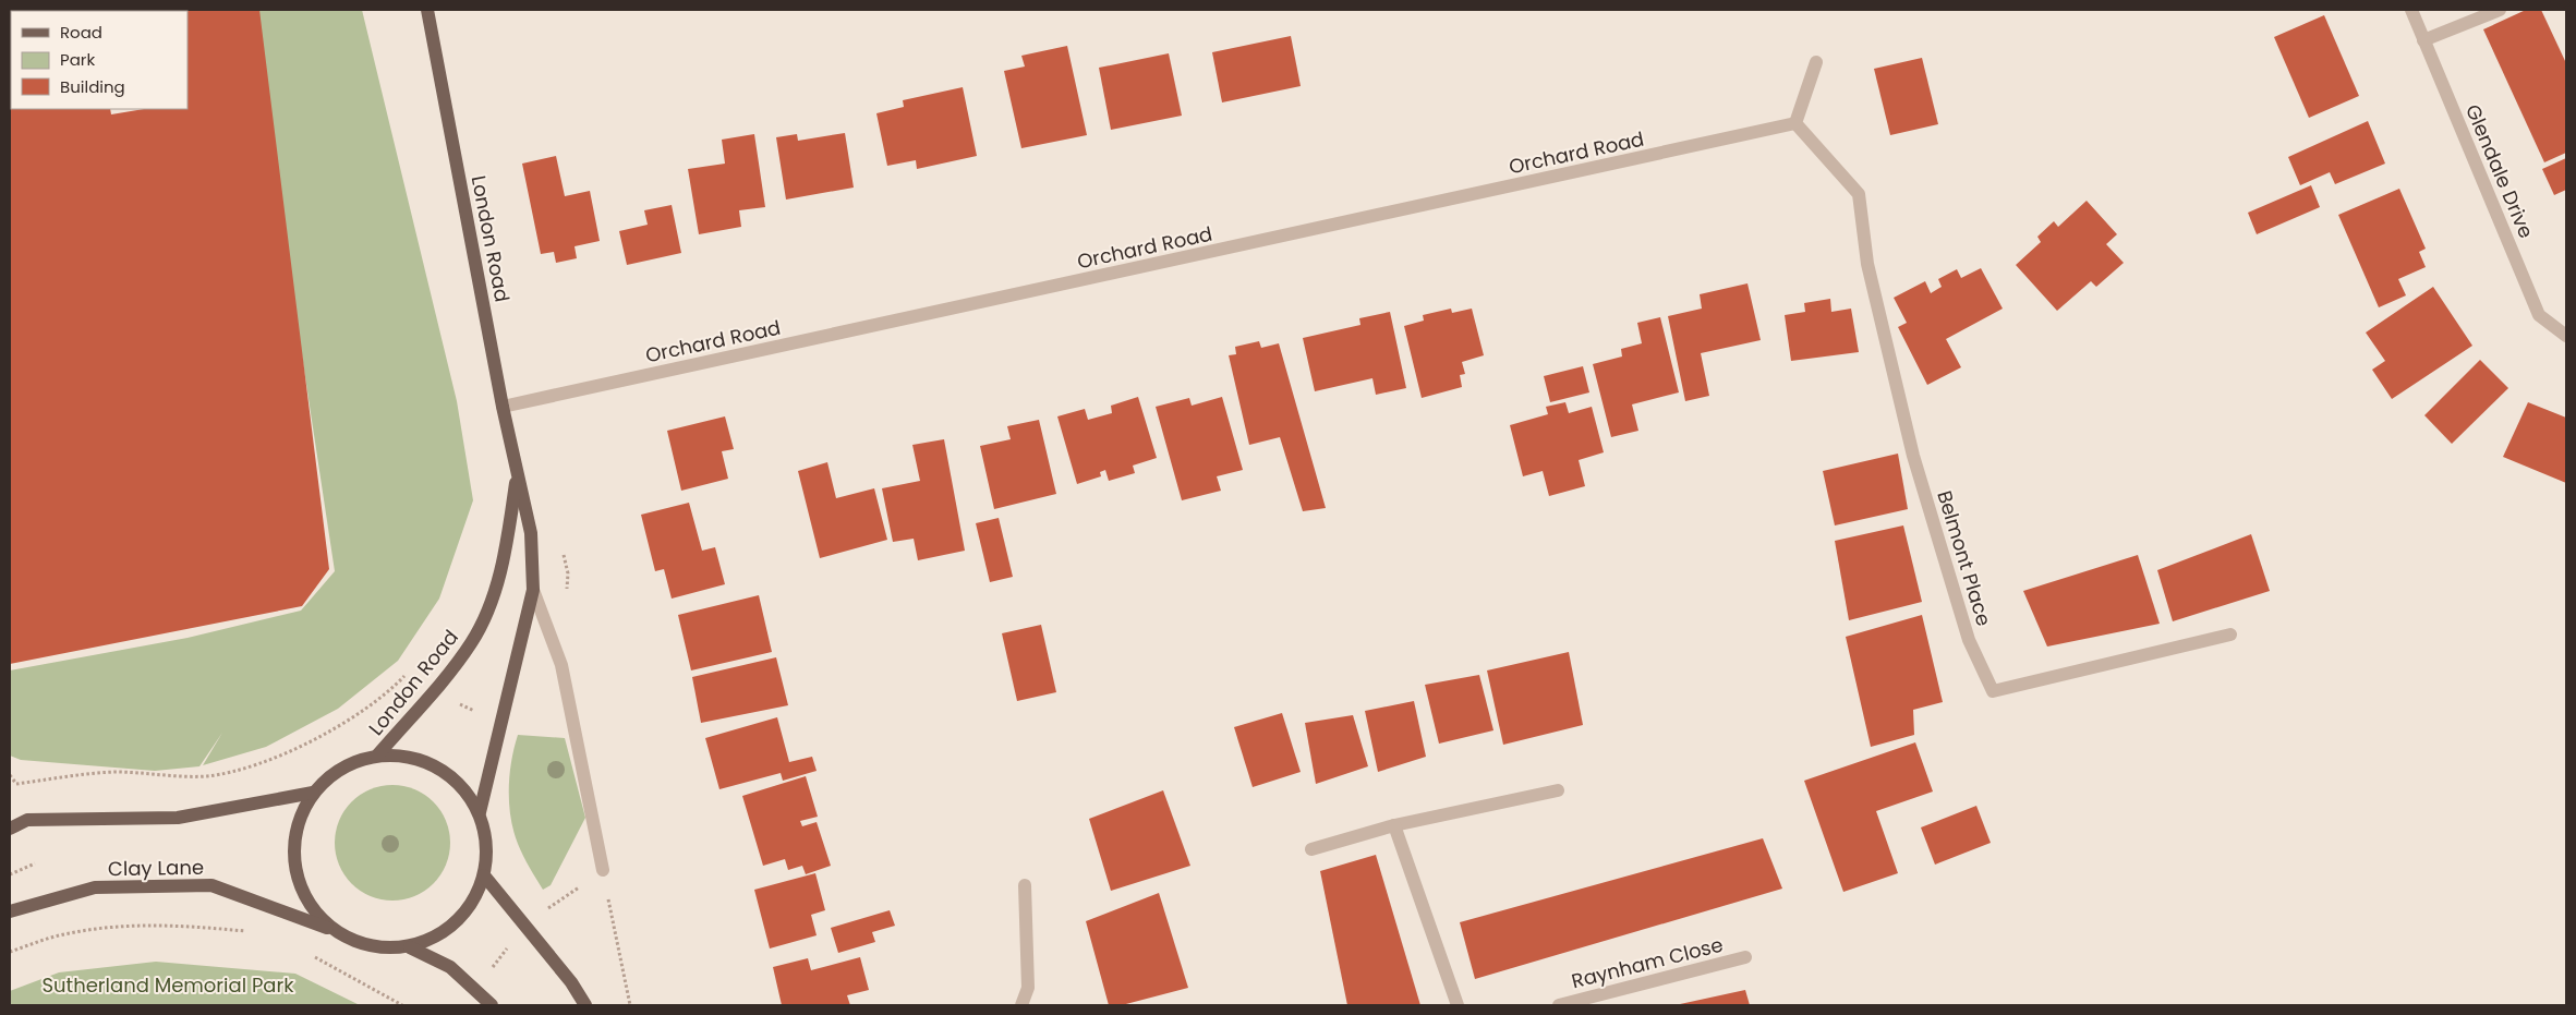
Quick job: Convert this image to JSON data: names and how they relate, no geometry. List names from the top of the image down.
{
  "streets": {
    "main road": ["London Road", "Clay Lane"],
    "street": [
      "Orchard Road",
      "Glendale Drive",
      "Belmont Place",
      "Raynham Close"
    ]
  },
  "crossings": [
    ["Orchard Road", "London Road"],
    ["Orchard Road", "Belmont Place"],
    ["London Road", "Clay Lane"]
  ],
  "parks": ["Sutherland Memorial Park"],
  "legend": ["Road", "Park", "Building"]
}
